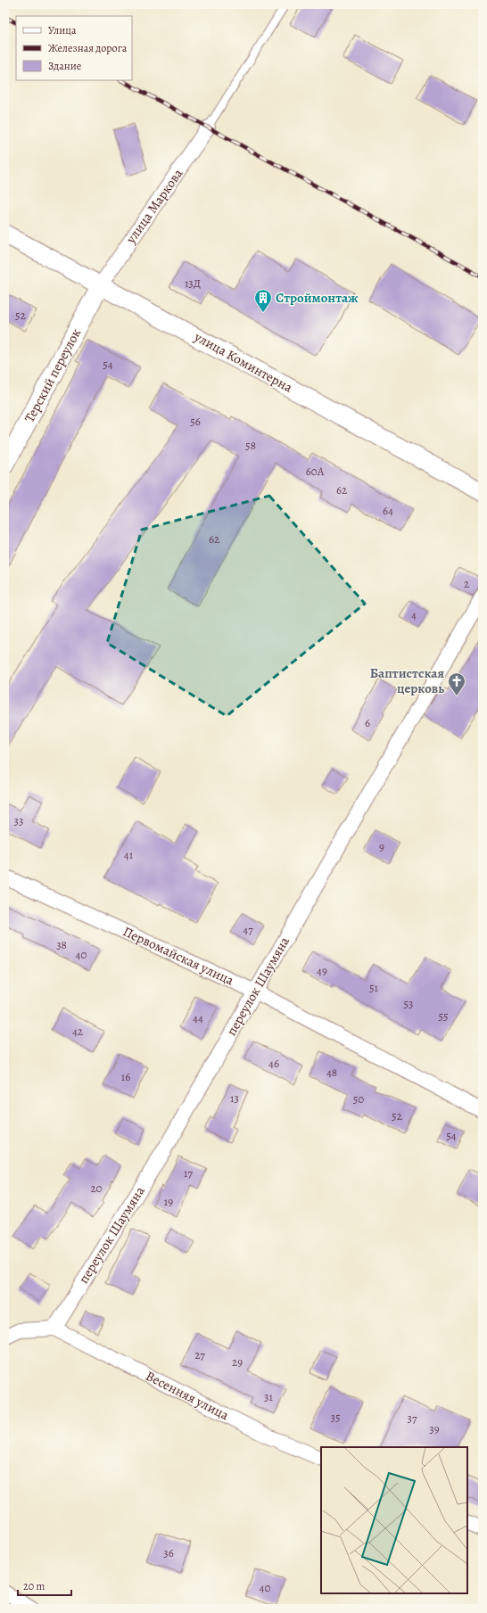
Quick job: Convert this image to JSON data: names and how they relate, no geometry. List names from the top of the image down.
{
  "streets": {
    "street": [
      "улица Маркова",
      "улица Коминтерна",
      "Терский переулок",
      "Первомайская улица",
      "переулок Шаумяна",
      "Весенняя улица"
    ]
  },
  "crossings": [
    ["улица Маркова", "улица Коминтерна"],
    ["улица Маркова", "Терский переулок"],
    ["улица Коминтерна", "Терский переулок"],
    ["Первомайская улица", "переулок Шаумяна"],
    ["переулок Шаумяна", "Весенняя улица"]
  ],
  "places": {
    "building": ["Строймонтаж"],
    "church": ["Баптистская церковь"]
  },
  "house_numbers": [
    "13Д",
    "52",
    "54",
    "56",
    "58",
    "60А",
    "62",
    "64",
    "62",
    "2",
    "4",
    "6",
    "33",
    "9",
    "41",
    "47",
    "38",
    "40",
    "49",
    "51",
    "53",
    "55",
    "44",
    "42",
    "46",
    "48",
    "16",
    "13",
    "50",
    "52",
    "54",
    "17",
    "20",
    "19",
    "27",
    "29",
    "31",
    "35",
    "37",
    "39",
    "36",
    "40"
  ],
  "legend": ["Улица", "Железная дорога", "Здание"],
  "scale_bar": "20 m"
}
